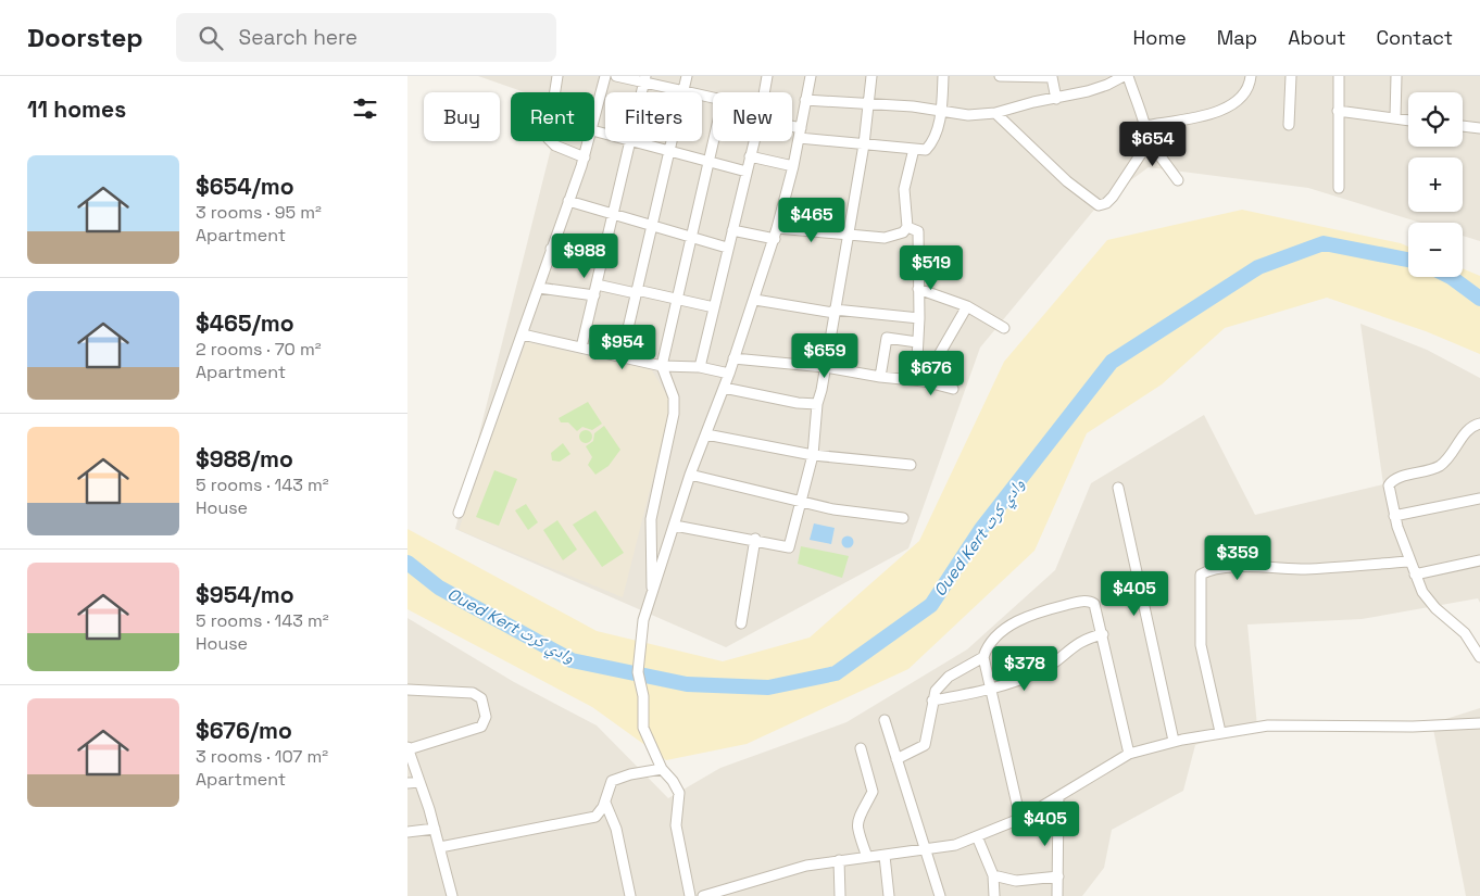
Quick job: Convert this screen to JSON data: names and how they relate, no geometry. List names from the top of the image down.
{
  "water": ["Oued Kert وادي كرت"],
  "page": {
    "header": "Doorstep",
    "search": "Search here",
    "nav": [
      "Home",
      "Map",
      "About",
      "Contact"
    ],
    "heading": "11 homes",
    "map_buttons": ["+", "−"],
    "chip": [
      "Buy",
      "Rent",
      "Filters",
      "New"
    ],
    "price": [
      "$654",
      "$465",
      "$988",
      "$519",
      "$954",
      "$659",
      "$676",
      "$359",
      "$405",
      "$378",
      "$405"
    ],
    "list": [
      {
        "name": "$654/mo",
        "note": "3 rooms · 95 m² · Apartment"
      },
      {
        "name": "$465/mo",
        "note": "2 rooms · 70 m² · Apartment"
      },
      {
        "name": "$988/mo",
        "note": "5 rooms · 143 m² · House"
      },
      {
        "name": "$954/mo",
        "note": "5 rooms · 143 m² · House"
      },
      {
        "name": "$676/mo",
        "note": "3 rooms · 107 m² · Apartment"
      }
    ]
  }
}
